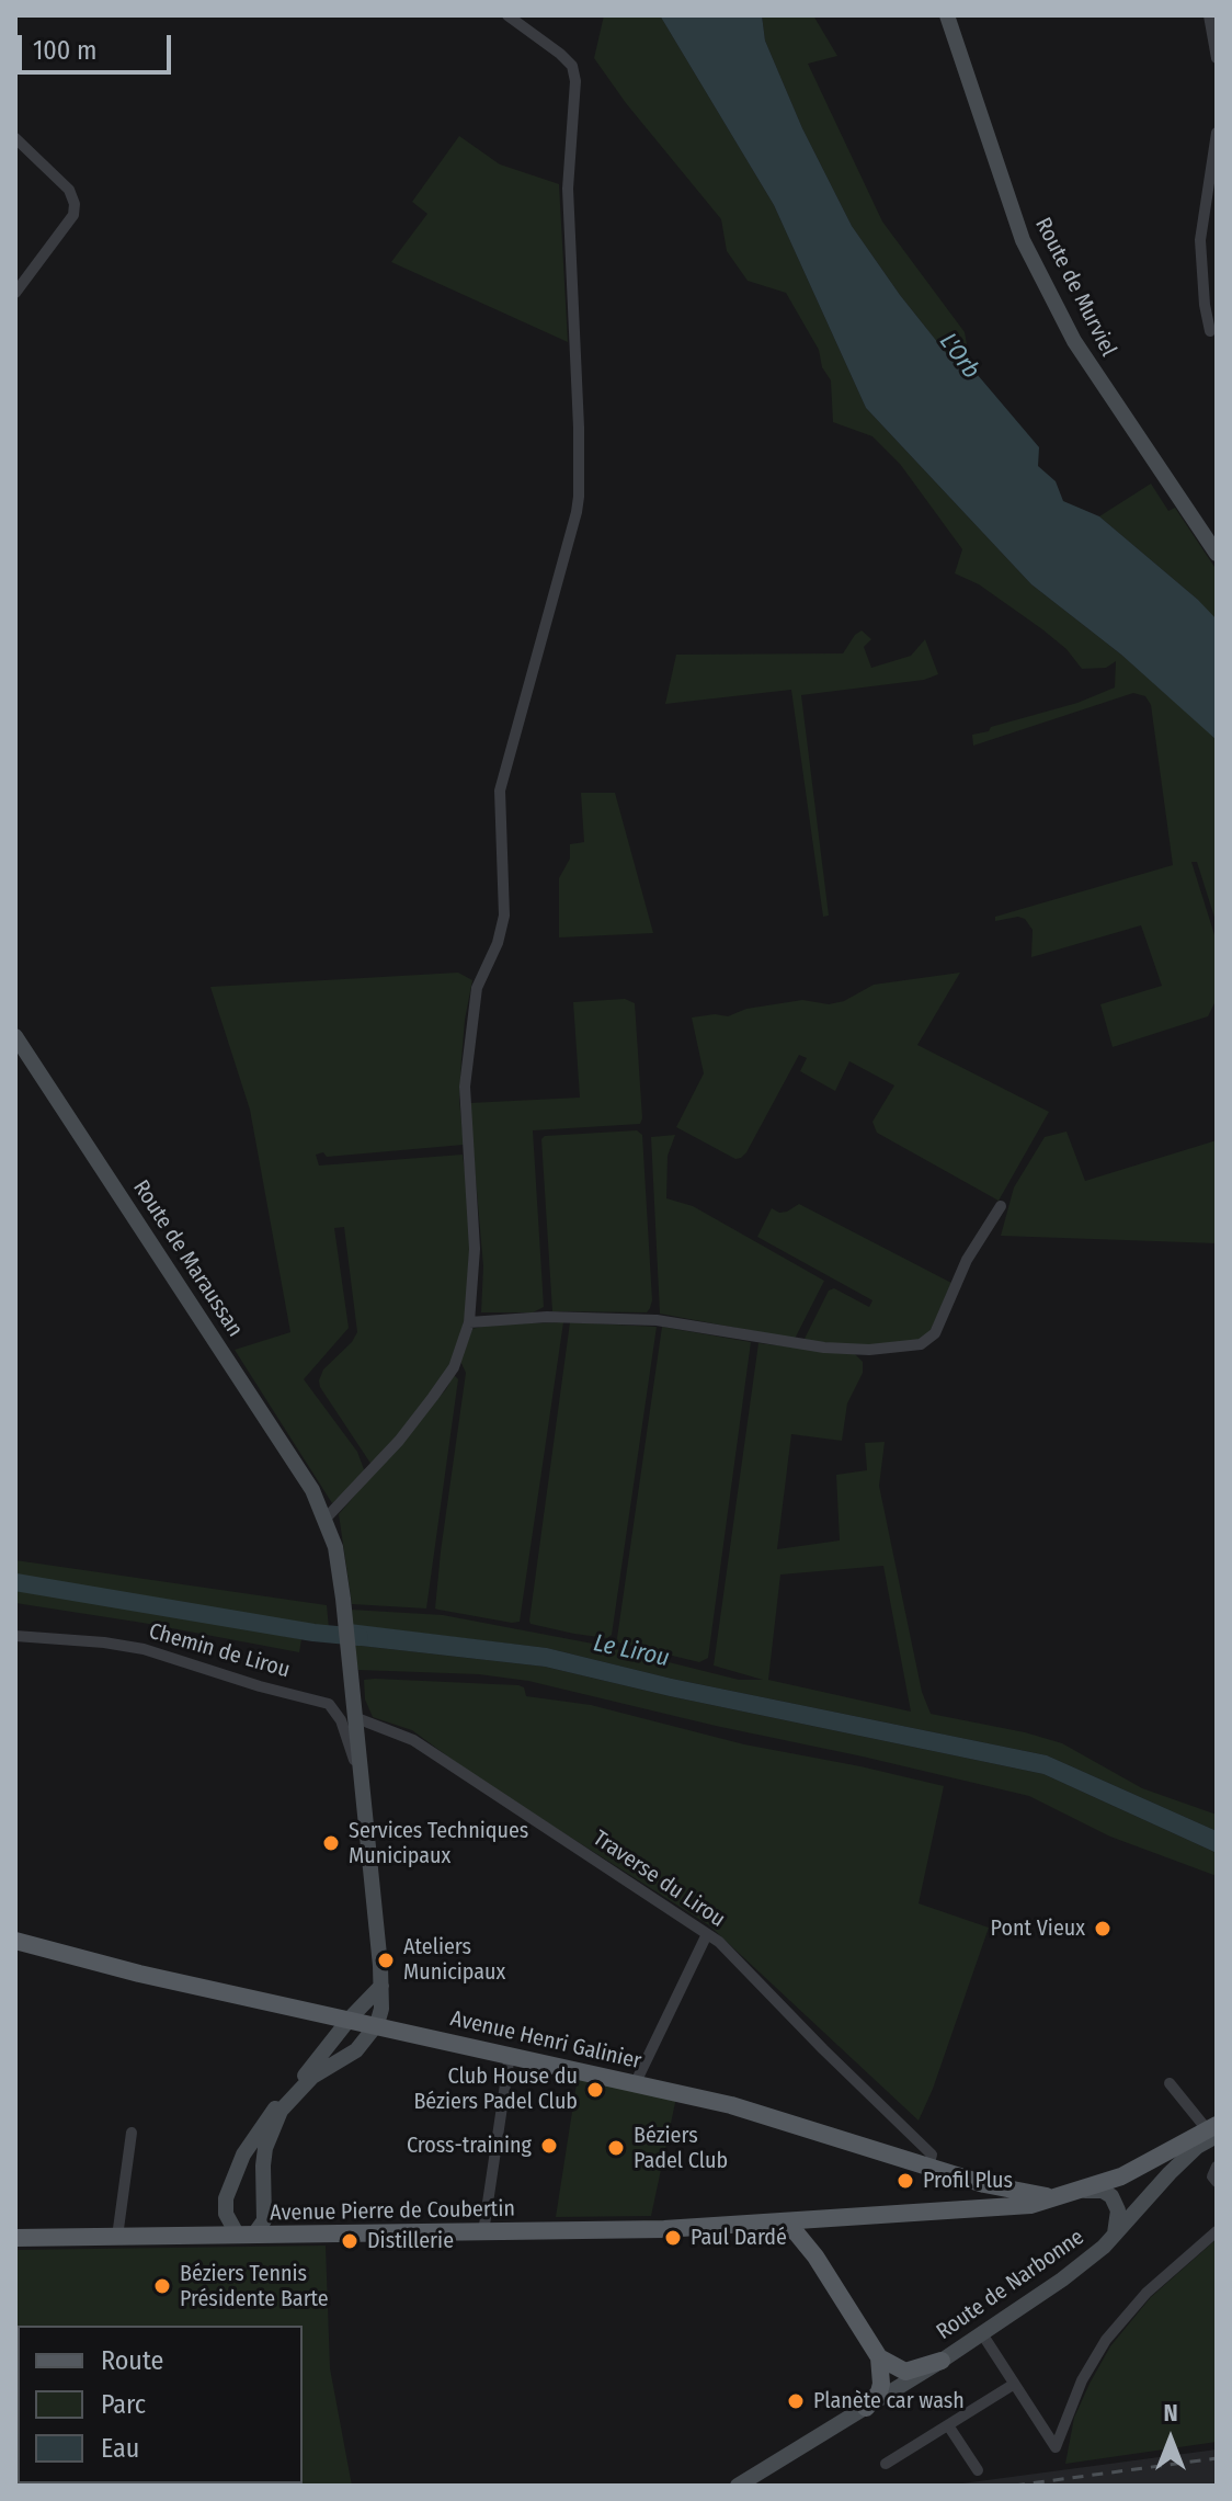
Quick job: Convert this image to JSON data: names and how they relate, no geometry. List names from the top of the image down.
{
  "streets": {
    "main road": [
      "Route de Murviel",
      "Route de Maraussan",
      "Avenue Henri Galinier",
      "Avenue Pierre de Coubertin",
      "Route de Narbonne"
    ],
    "street": ["Chemin de Lirou", "Traverse du Lirou"]
  },
  "crossings": [
    ["Route de Maraussan", "Chemin de Lirou"],
    ["Route de Maraussan", "Traverse du Lirou"],
    ["Route de Maraussan", "Avenue Henri Galinier"],
    ["Traverse du Lirou", "Avenue Henri Galinier"],
    ["Avenue Henri Galinier", "Avenue Pierre de Coubertin"],
    ["Avenue Pierre de Coubertin", "Route de Narbonne"]
  ],
  "water": ["L'Orb", "Le Lirou"],
  "places": [
    "Services Techniques Municipaux",
    "Pont Vieux",
    "Ateliers Municipaux",
    "Club House du Béziers Padel Club",
    "Cross-training",
    "Béziers Padel Club",
    "Profil Plus",
    "Paul Dardé",
    "Distillerie",
    "Béziers Tennis Présidente Barte",
    "Planète car wash"
  ],
  "legend": ["Route", "Parc", "Eau"],
  "scale_bar": "100 m",
  "north": "top"
}
